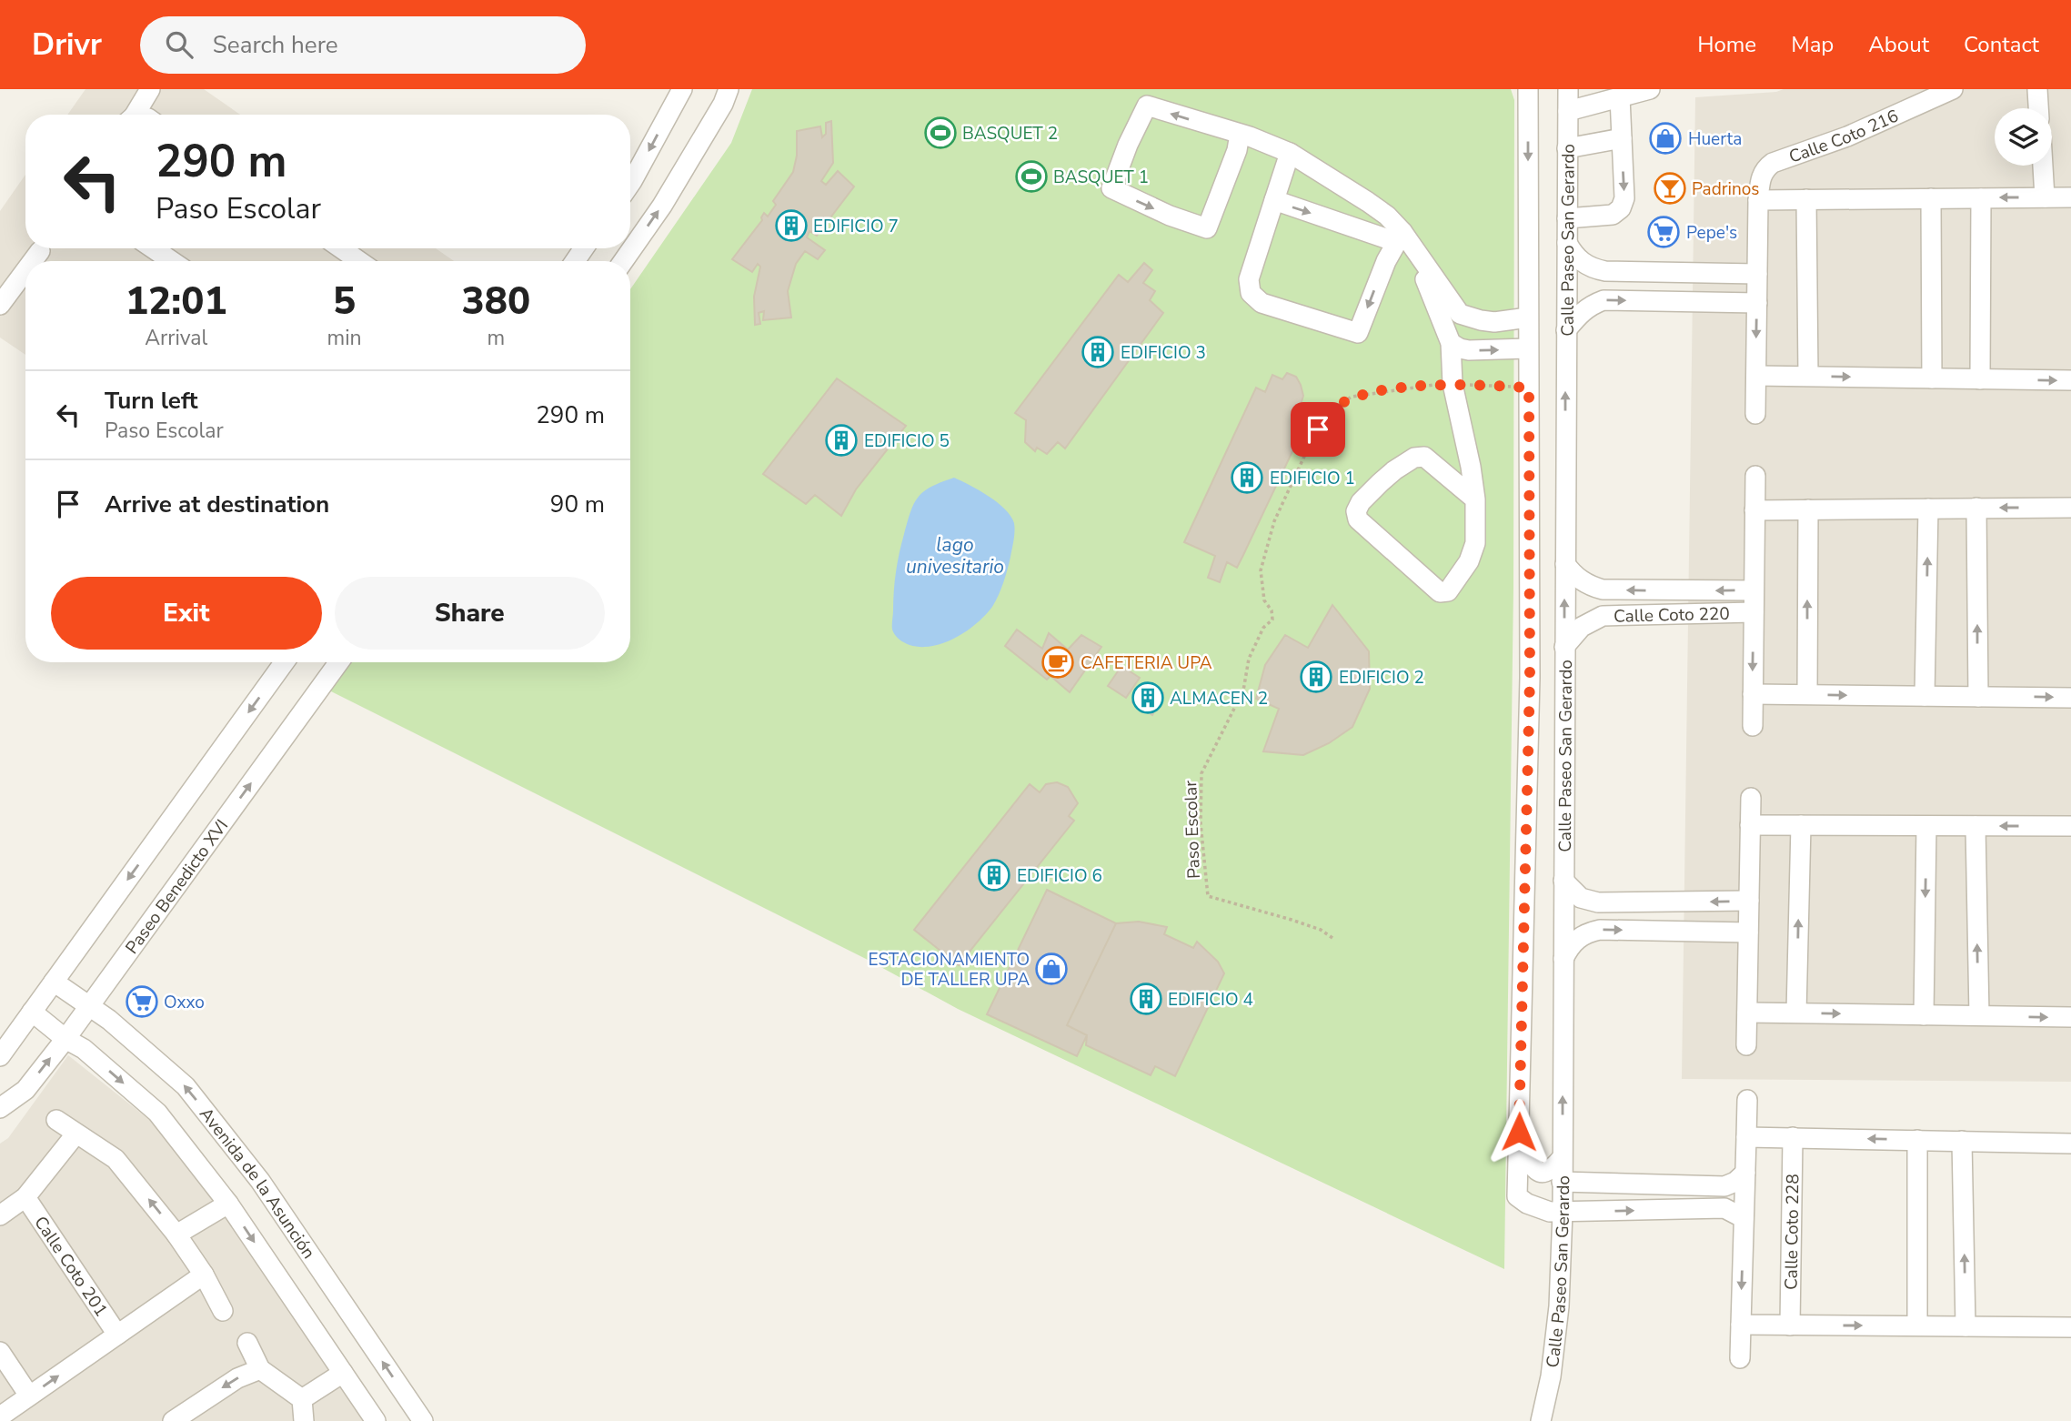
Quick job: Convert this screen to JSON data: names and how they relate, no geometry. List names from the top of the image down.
{
  "streets": {
    "street": [
      "Calle Coto 216",
      "Calle Paseo San Gerardo",
      "Calle Coto 220",
      "Paseo Benedicto XVI",
      "Avenida de la Asunción",
      "Calle Coto 228",
      "Calle Coto 201"
    ],
    "path": ["Paso Escolar"]
  },
  "crossings": [
    ["Calle Paseo San Gerardo", "Calle Coto 220"],
    ["Calle Paseo San Gerardo", "Paso Escolar"],
    ["Paseo Benedicto XVI", "Avenida de la Asunción"]
  ],
  "water": ["lago univesitario"],
  "places": {
    "sports": ["BASQUET 2", "BASQUET 1"],
    "shop": ["Huerta", "ESTACIONAMIENTO DE TALLER UPA"],
    "bar": ["Padrinos"],
    "building": [
      "EDIFICIO 7",
      "EDIFICIO 3",
      "EDIFICIO 5",
      "EDIFICIO 1",
      "EDIFICIO 2",
      "ALMACEN 2",
      "EDIFICIO 6",
      "EDIFICIO 4"
    ],
    "supermarket": ["Pepe's", "Oxxo"],
    "cafe": ["CAFETERIA UPA"]
  },
  "page": {
    "header": "Drivr",
    "search": "Search here",
    "nav": [
      "Home",
      "Map",
      "About",
      "Contact"
    ],
    "turn": ["290 m", "Paso Escolar"],
    "eta": [
      "12:01",
      "Arrival",
      "5",
      "min",
      "380",
      "m"
    ],
    "list": [
      {
        "name": "Turn left",
        "note": "Paso Escolar",
        "value": "290 m"
      },
      {
        "name": "Arrive at destination",
        "value": "90 m"
      }
    ],
    "buttons": ["Exit", "Share"]
  }
}
